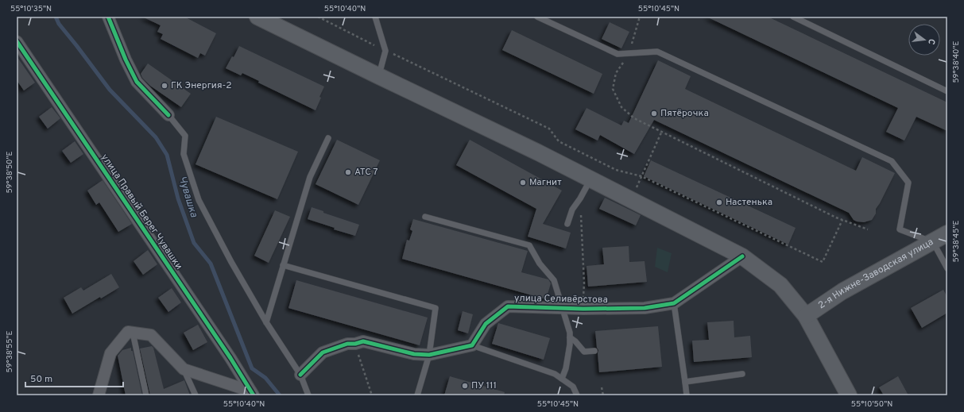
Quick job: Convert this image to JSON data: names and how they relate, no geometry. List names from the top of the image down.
{
  "streets": {
    "main road": ["2-я Нижне-Заводская улица"],
    "street": ["улица Правый Берег Чувашки", "улица Селивёрстова"]
  },
  "water": ["Чувашка"],
  "places": [
    "ГК Энергия-2",
    "Пятёрочка",
    "АТС 7",
    "Магнит",
    "Настенька",
    "ПУ 111"
  ],
  "scale_bar": "50 m",
  "north": "right",
  "coordinates": [
    "55°10'35\"N",
    "55°10'40\"N",
    "55°10'45\"N",
    "59°38'40\"E",
    "59°38'50\"E",
    "59°38'45\"E",
    "59°38'55\"E",
    "55°10'50\"N"
  ]
}
